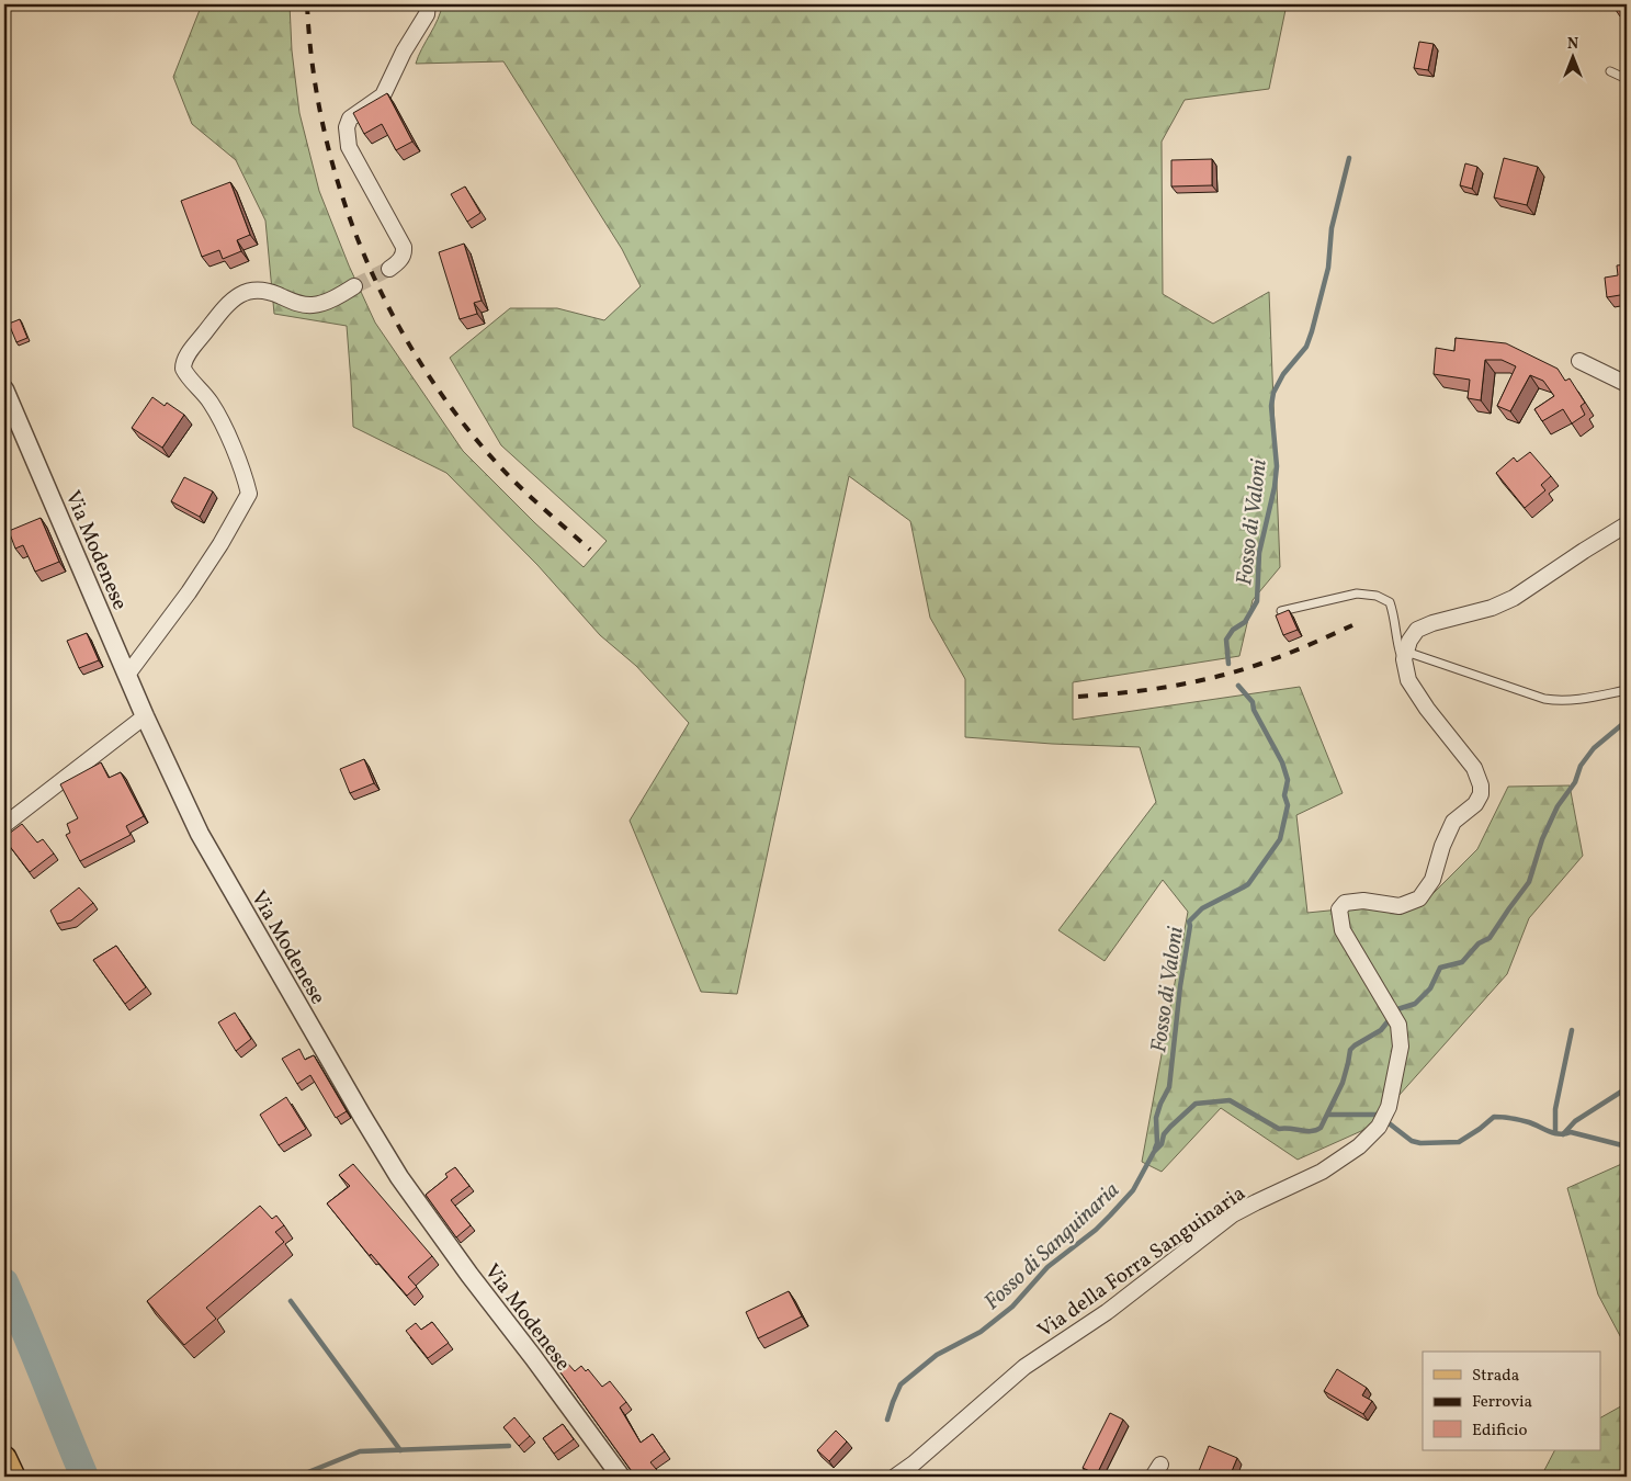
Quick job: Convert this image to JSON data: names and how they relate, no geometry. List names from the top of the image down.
{
  "streets": {
    "street": ["Via Modenese", "Via della Forra Sanguinaria"]
  },
  "water": ["Fosso di Valoni", "Fosso di Sanguinaria"],
  "legend": ["Strada", "Ferrovia", "Edificio"],
  "north": "top"
}
